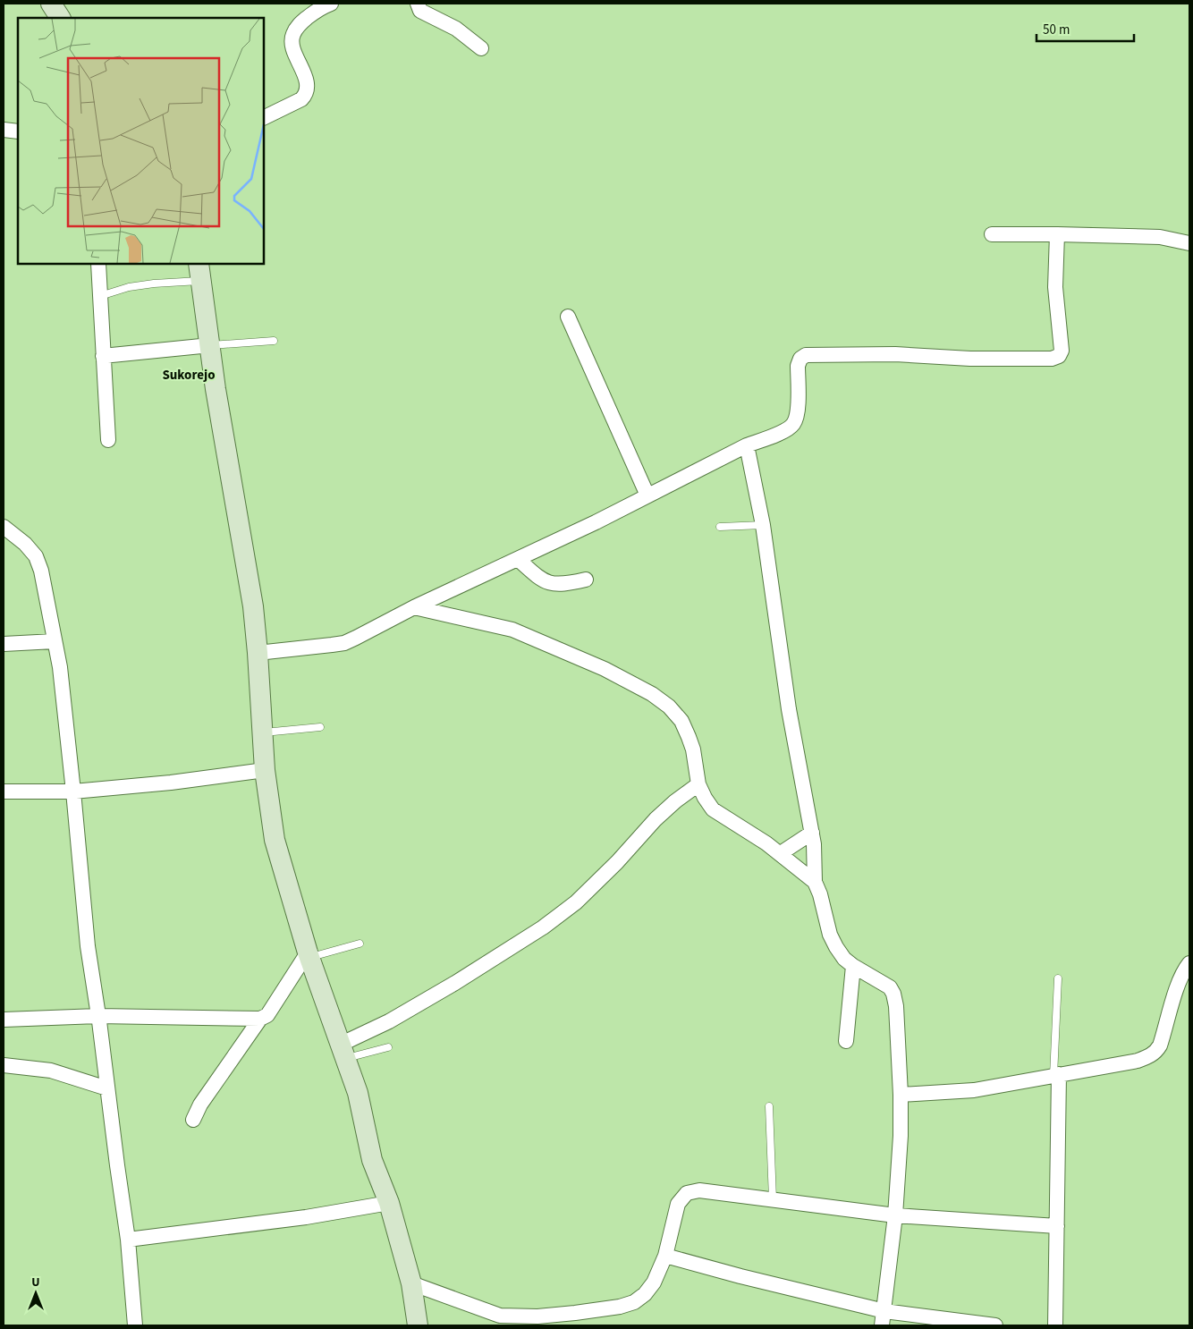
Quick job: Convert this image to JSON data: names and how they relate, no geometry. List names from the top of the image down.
{
  "districts": ["Sukorejo"],
  "scale_bar": "50 m",
  "north": "top"
}
